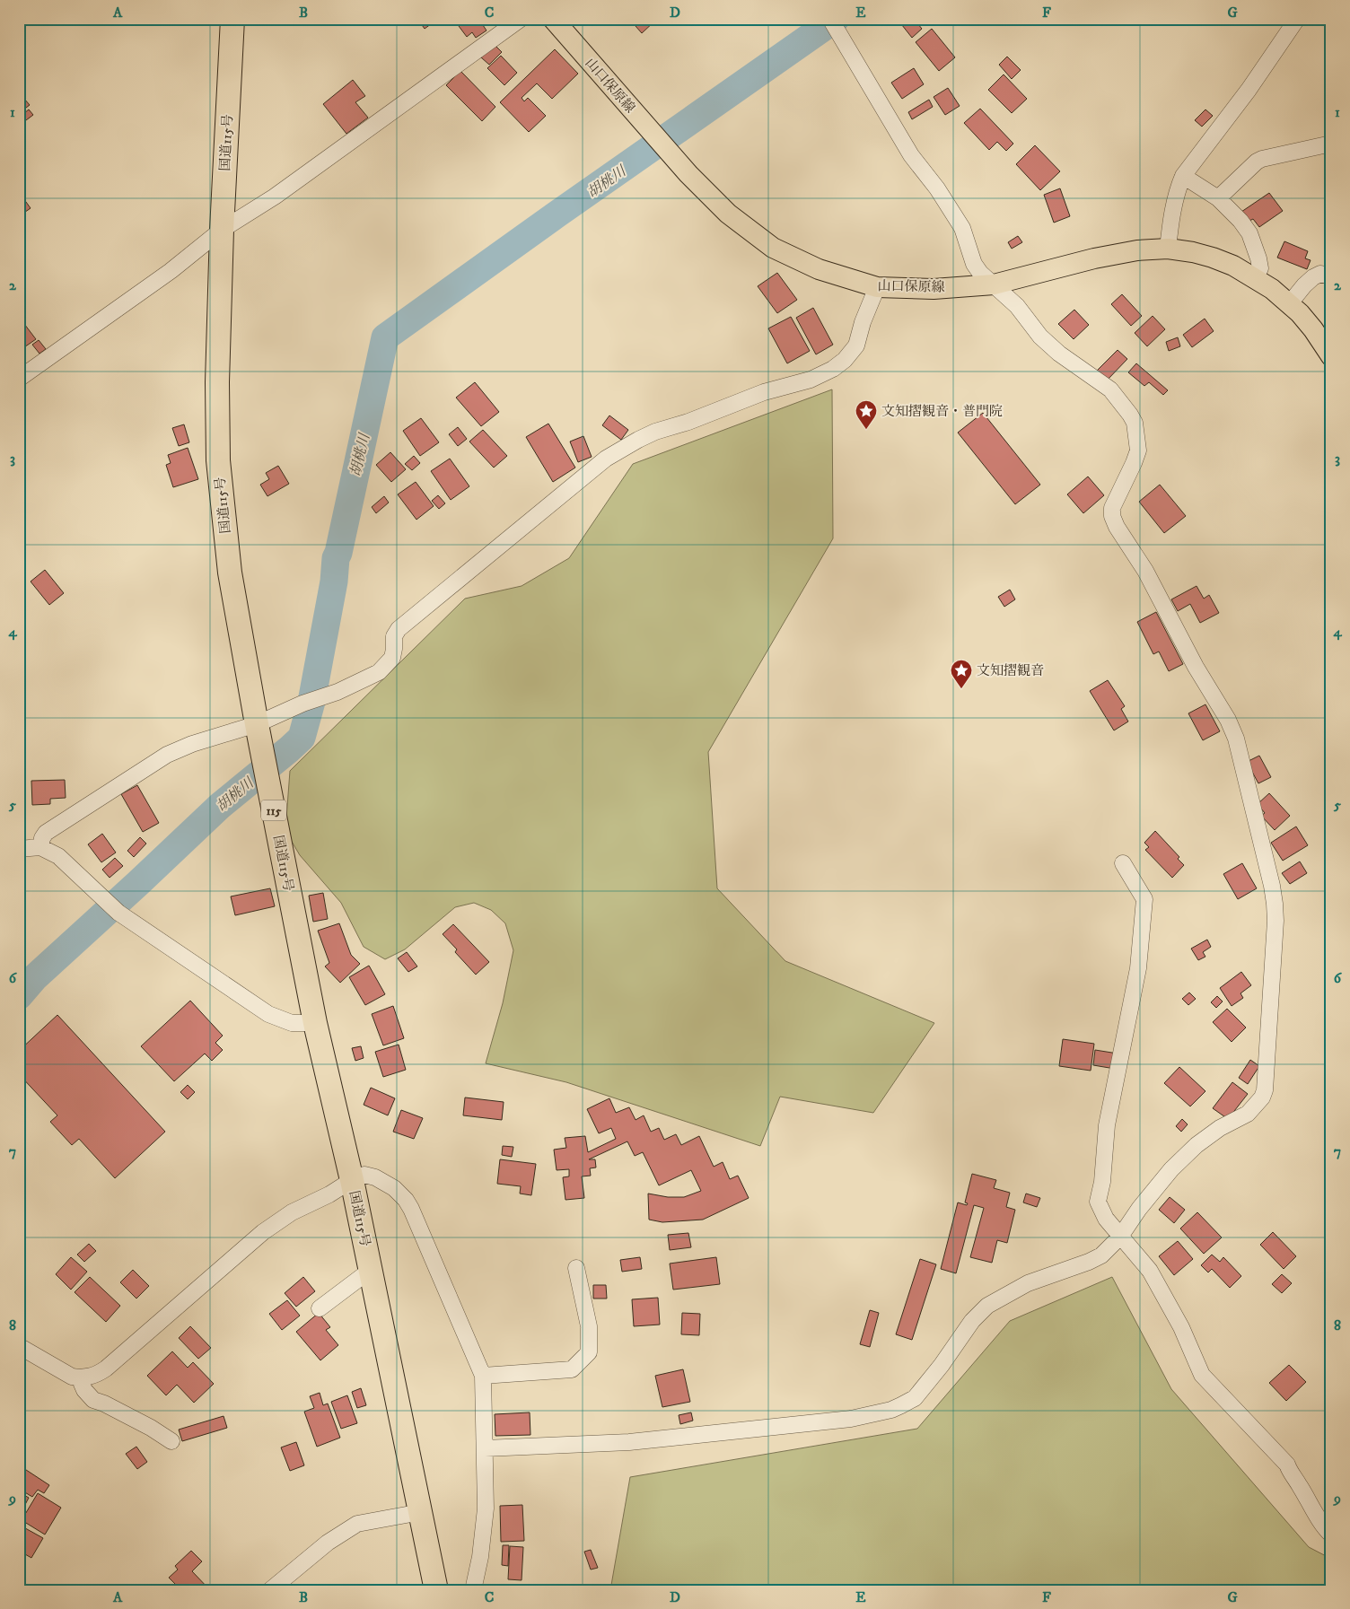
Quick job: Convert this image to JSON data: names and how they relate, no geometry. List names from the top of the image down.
{
  "streets": {
    "highway": ["国道115号", "115"],
    "main road": ["山口保原線"]
  },
  "water": ["胡桃川"],
  "places": {
    "place": ["文知摺観音・普門院", "文知摺観音"]
  },
  "grid": {
    "columns": [
      "A",
      "B",
      "C",
      "D",
      "E",
      "F",
      "G"
    ],
    "rows": [
      "1",
      "2",
      "3",
      "4",
      "5",
      "6",
      "7",
      "8",
      "9"
    ]
  }
}
